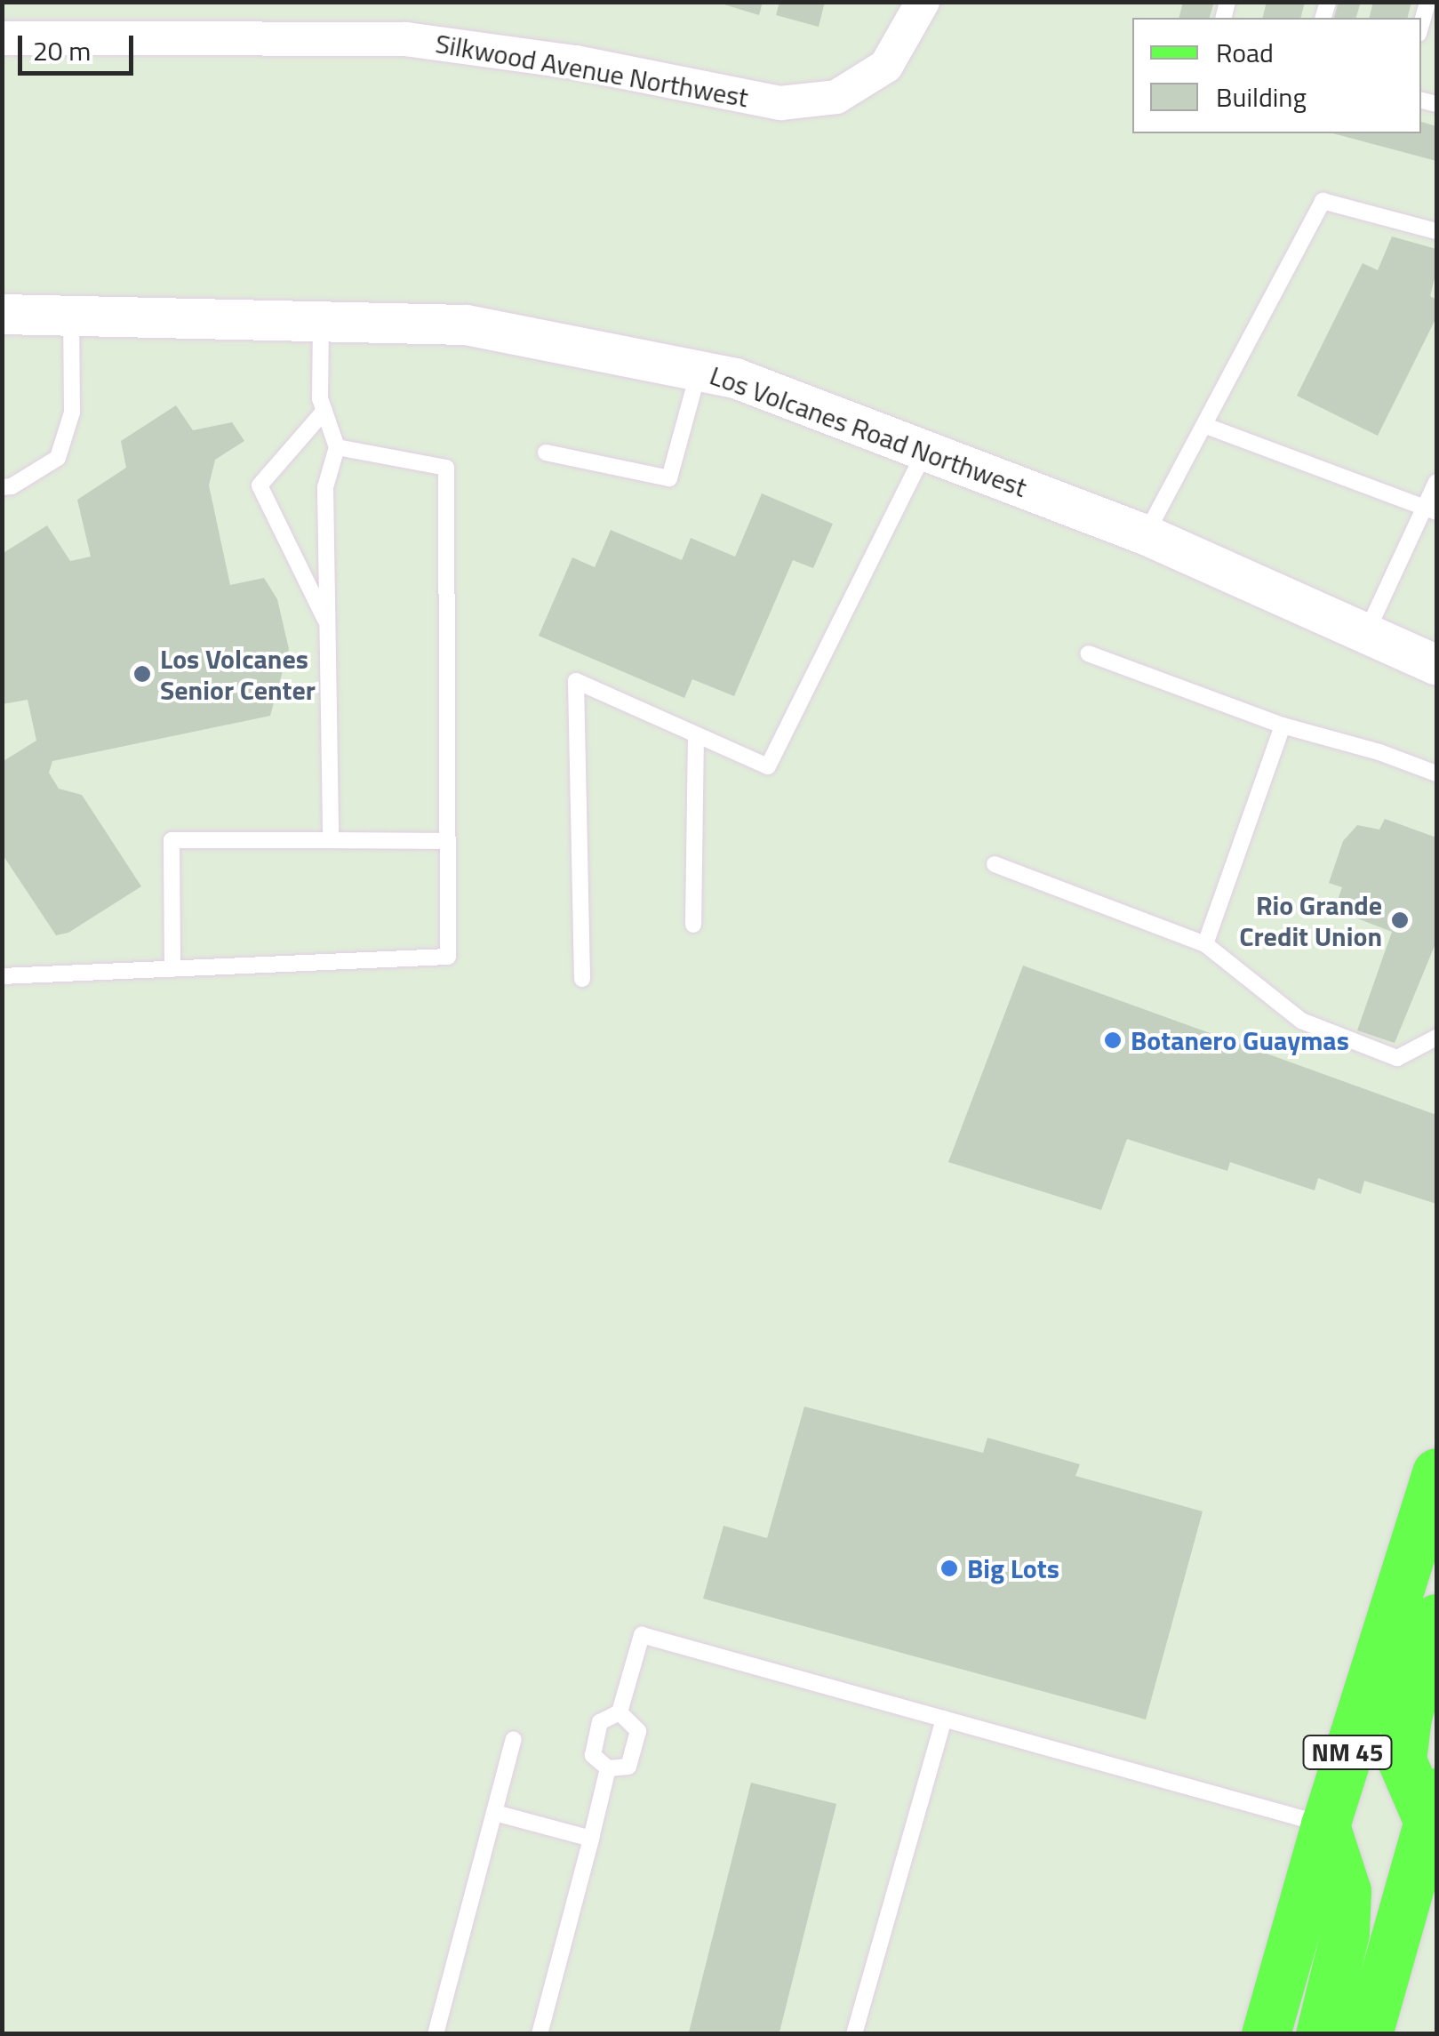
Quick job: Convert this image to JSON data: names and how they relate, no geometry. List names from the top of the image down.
{
  "streets": {
    "main road": ["NM 45"],
    "street": ["Silkwood Avenue Northwest", "Los Volcanes Road Northwest"]
  },
  "places": [
    "Los Volcanes Senior Center",
    "Rio Grande Credit Union",
    "Botanero Guaymas",
    "Big Lots"
  ],
  "legend": ["Road", "Building"],
  "scale_bar": "20 m"
}
